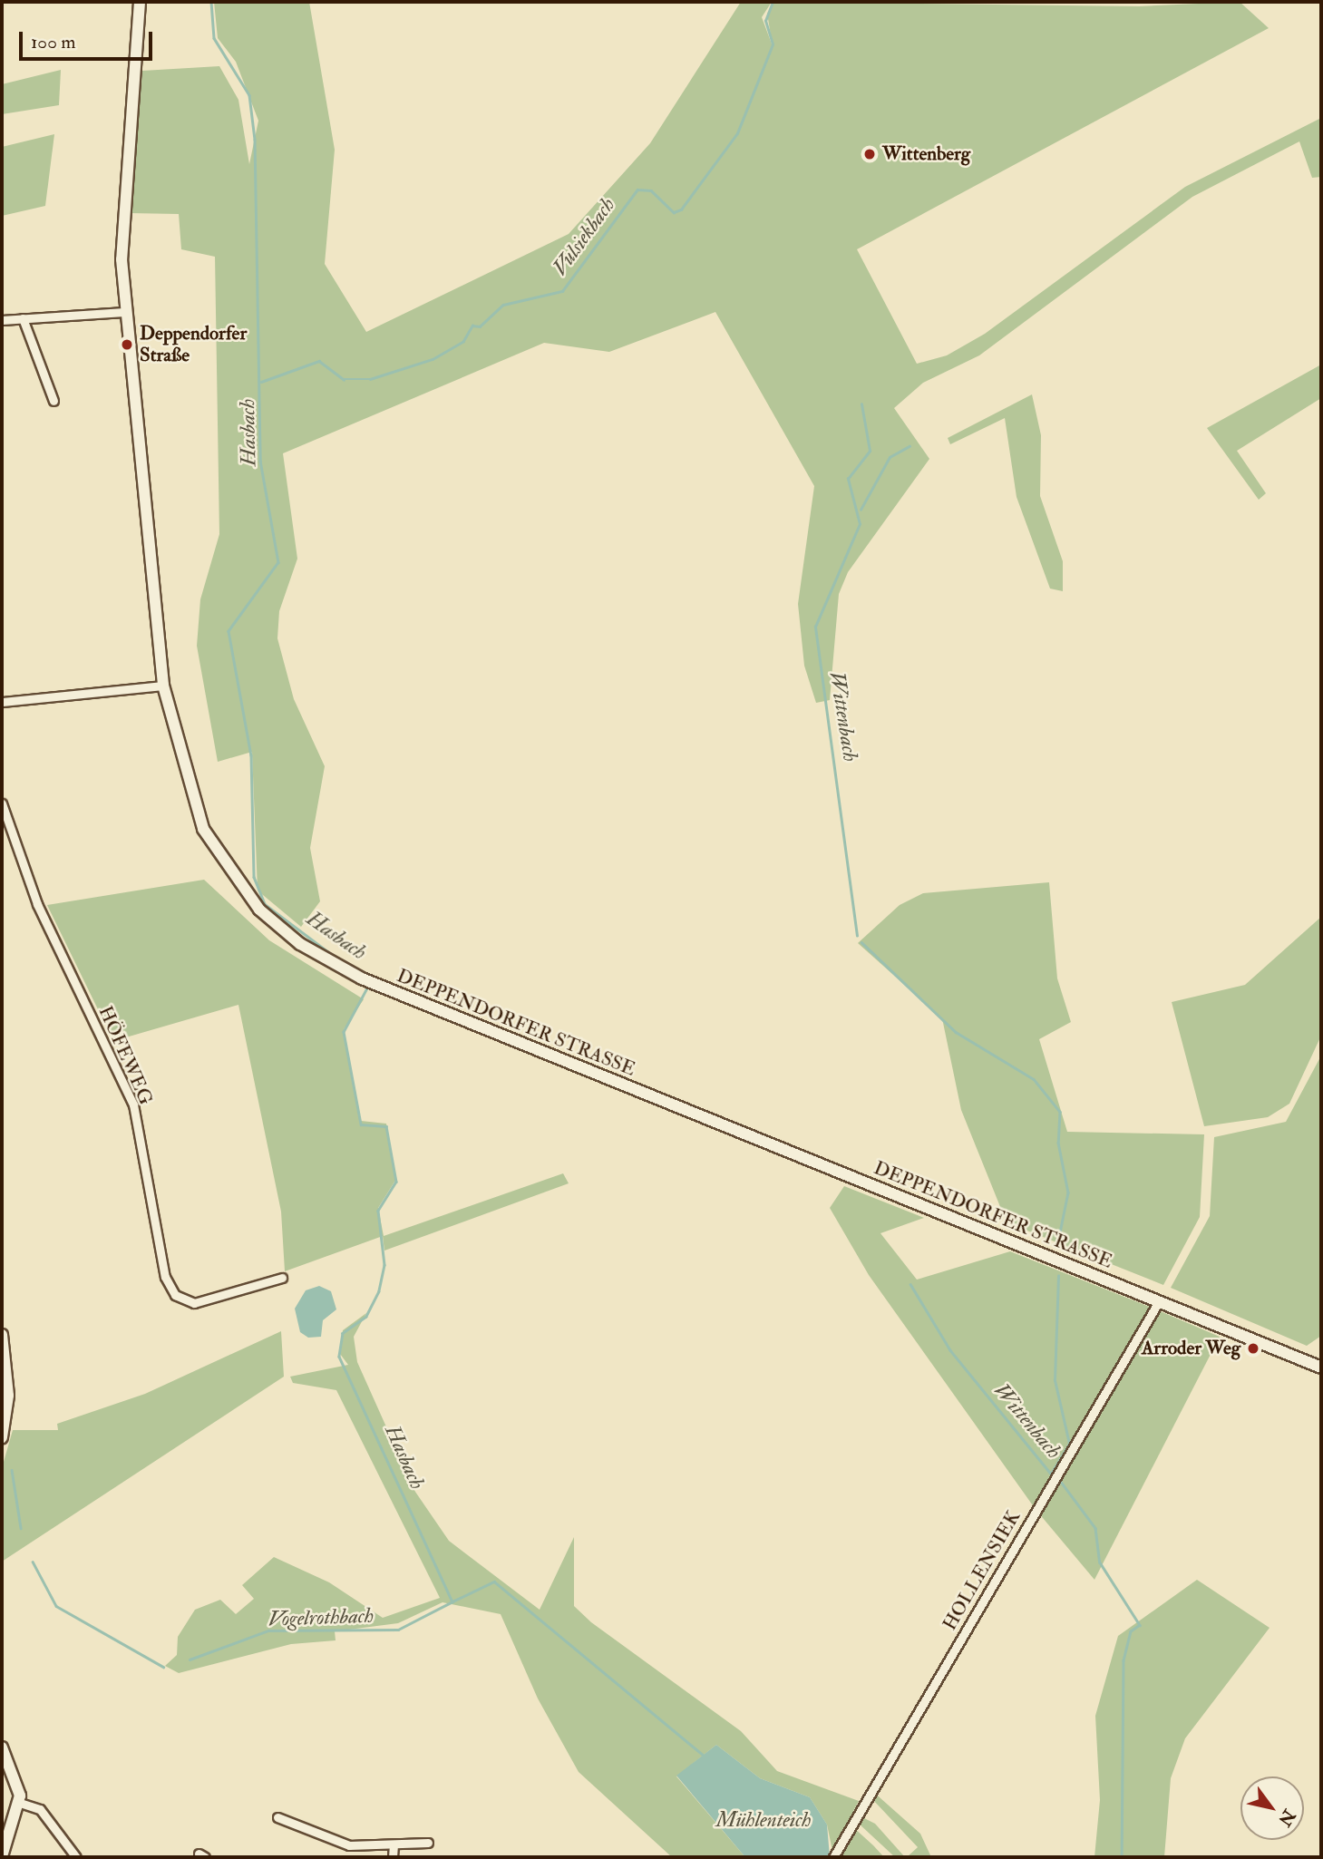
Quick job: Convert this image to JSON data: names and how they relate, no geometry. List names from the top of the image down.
{
  "streets": {
    "street": ["DEPPENDORFER STRASSE", "HÖFEWEG", "HOLLENSIEK"]
  },
  "crossings": [
    ["DEPPENDORFER STRASSE", "HOLLENSIEK"]
  ],
  "water": [
    "Vulsiekbach",
    "Hasbach",
    "Wittenbach",
    "Vogelrothbach",
    "Mühlenteich"
  ],
  "places": ["Wittenberg", "Deppendorfer Straße", "Arroder Weg"],
  "scale_bar": "100 m",
  "north": "bottom right"
}
